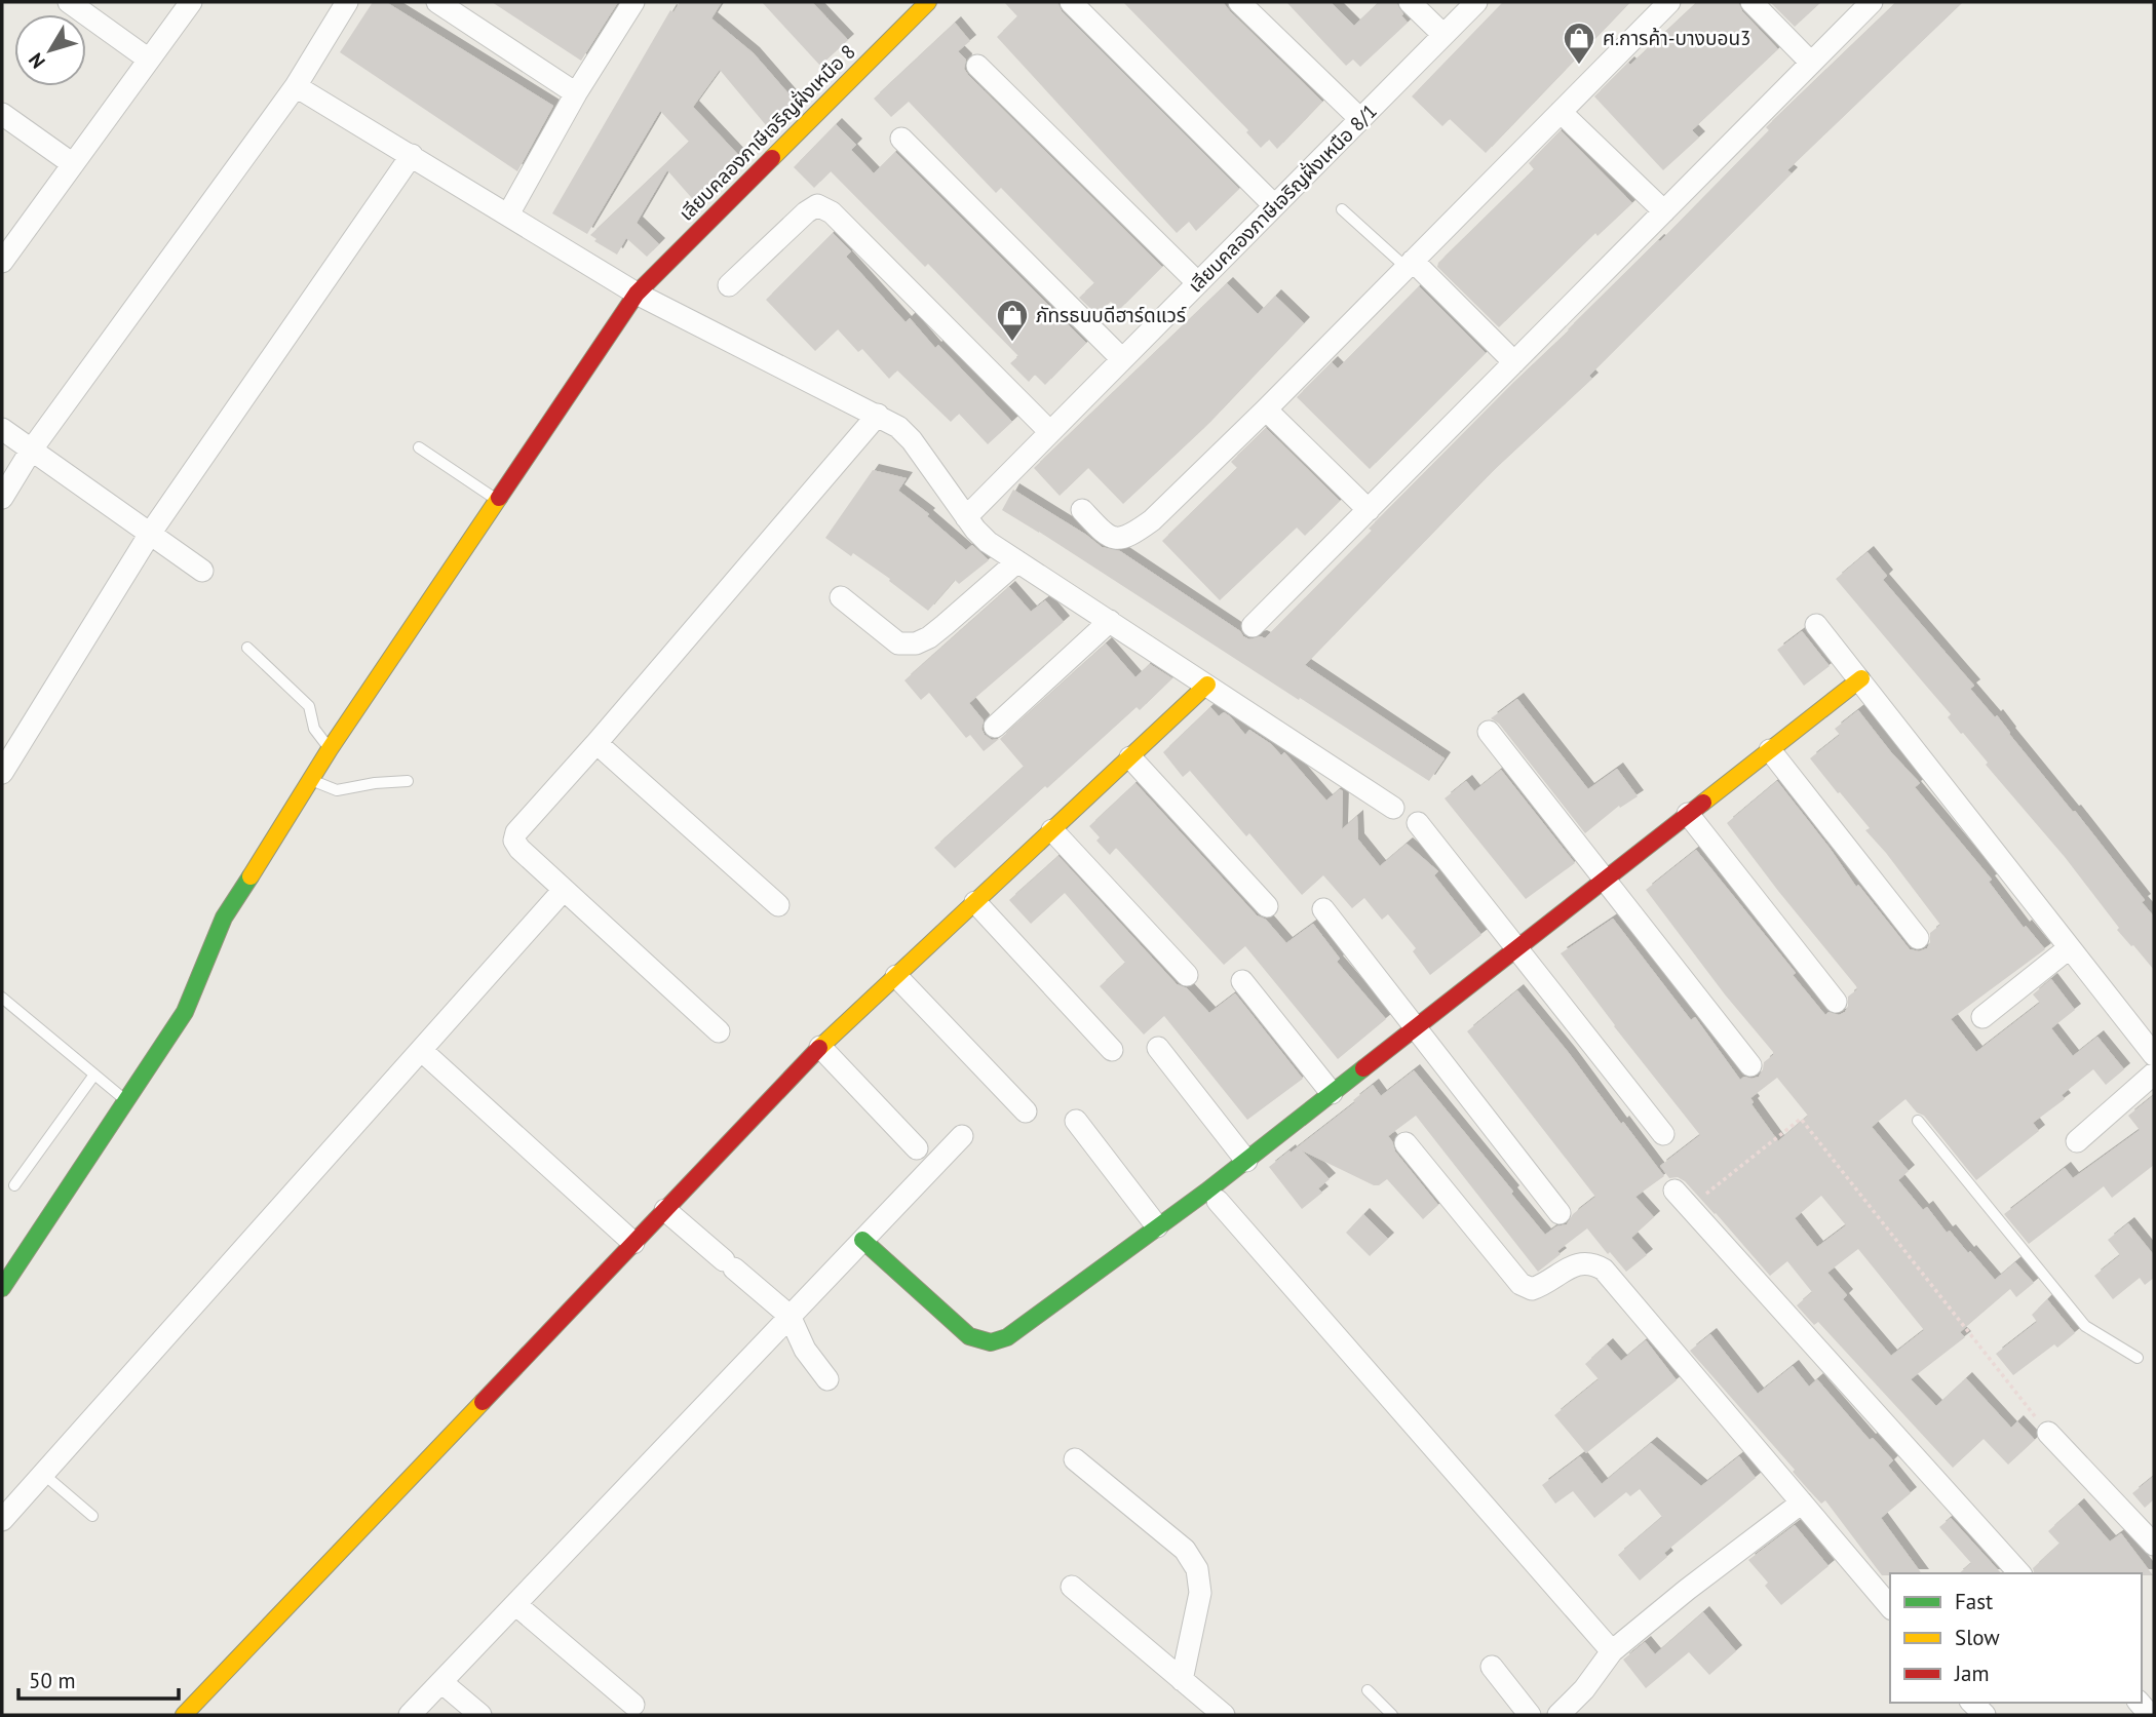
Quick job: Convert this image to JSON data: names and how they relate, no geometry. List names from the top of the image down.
{
  "streets": {
    "street": ["เลียบคลองภาษีเจริญฝั่งเหนือ 8", "เลียบคลองภาษีเจริญฝั่งเหนือ 8/1"]
  },
  "places": {
    "shop": ["ศ.การค้า-บางบอน3", "ภัทรธนบดีฮาร์ดแวร์"]
  },
  "legend": ["Fast", "Slow", "Jam"],
  "scale_bar": "50 m",
  "north": "bottom left"
}
